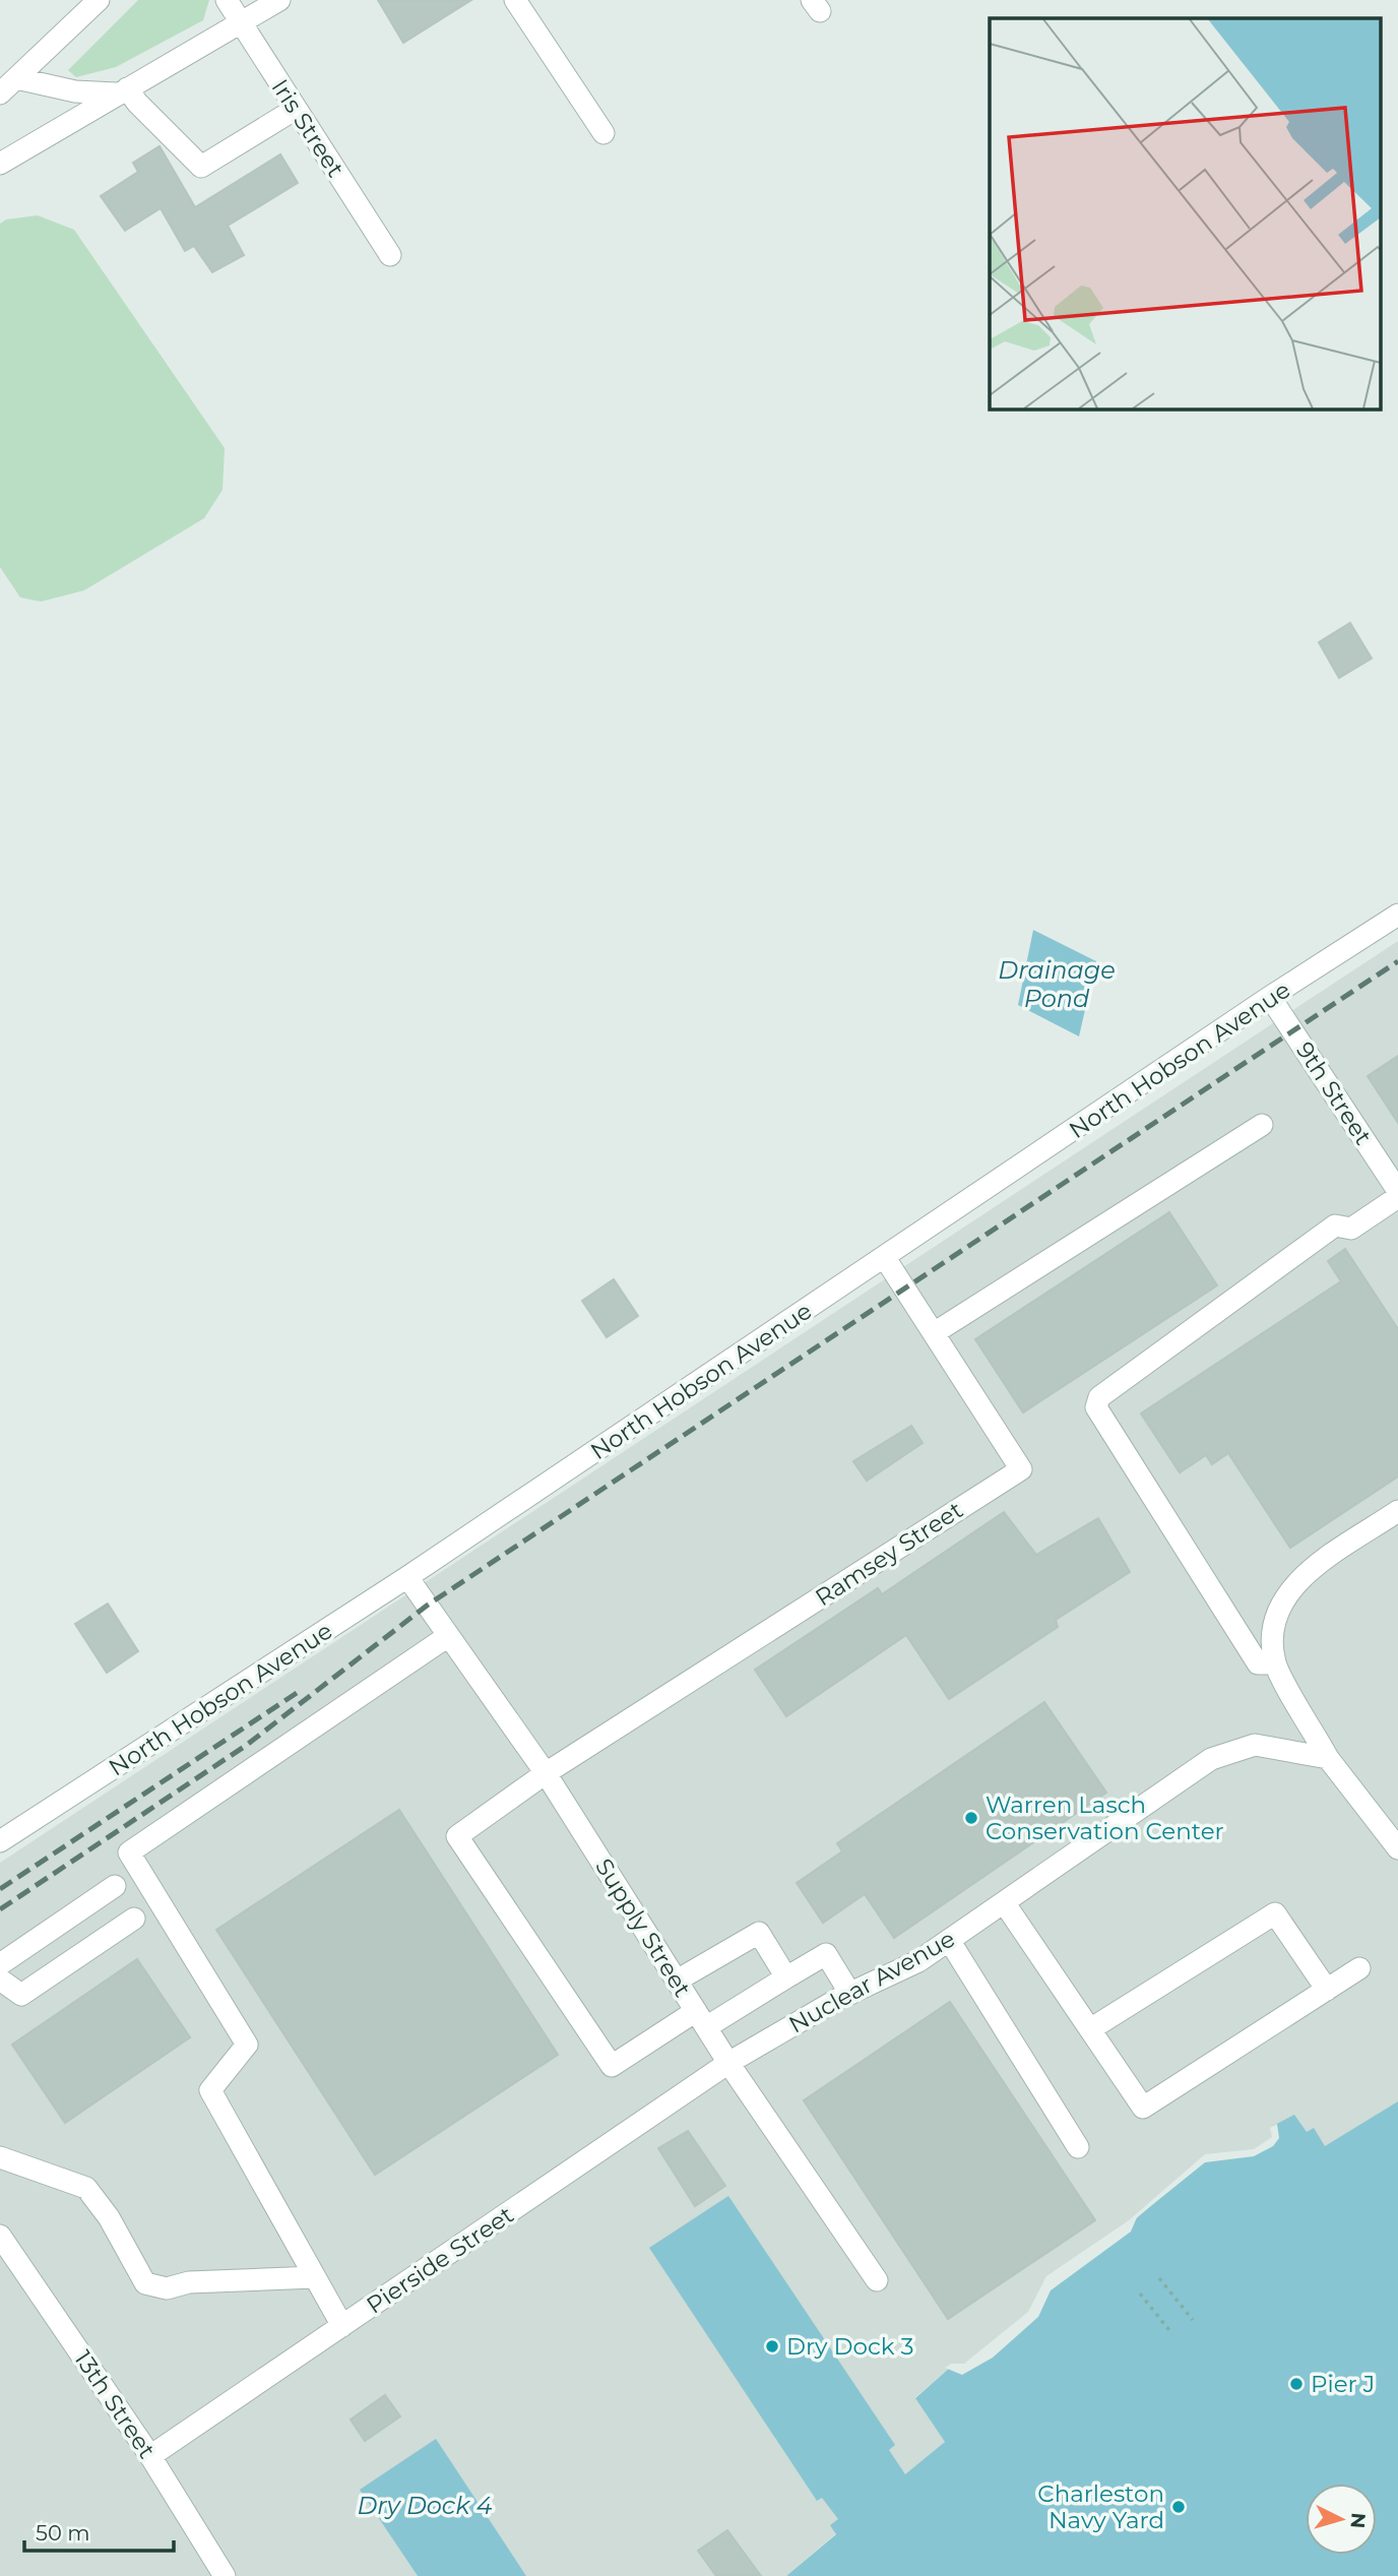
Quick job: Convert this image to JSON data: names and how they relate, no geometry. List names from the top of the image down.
{
  "streets": {
    "street": [
      "Iris Street",
      "North Hobson Avenue",
      "9th Street",
      "Ramsey Street",
      "Supply Street",
      "Nuclear Avenue",
      "Pierside Street",
      "13th Street"
    ]
  },
  "crossings": [
    ["North Hobson Avenue", "9th Street"],
    ["North Hobson Avenue", "Ramsey Street"],
    ["North Hobson Avenue", "Supply Street"],
    ["Ramsey Street", "Supply Street"],
    ["Supply Street", "Nuclear Avenue"],
    ["Supply Street", "Pierside Street"],
    ["Nuclear Avenue", "Pierside Street"],
    ["Pierside Street", "13th Street"]
  ],
  "water": ["Drainage Pond", "Dry Dock 4"],
  "places": [
    "Warren Lasch Conservation Center",
    "Dry Dock 3",
    "Pier J",
    "Charleston Navy Yard"
  ],
  "scale_bar": "50 m",
  "north": "right"
}
